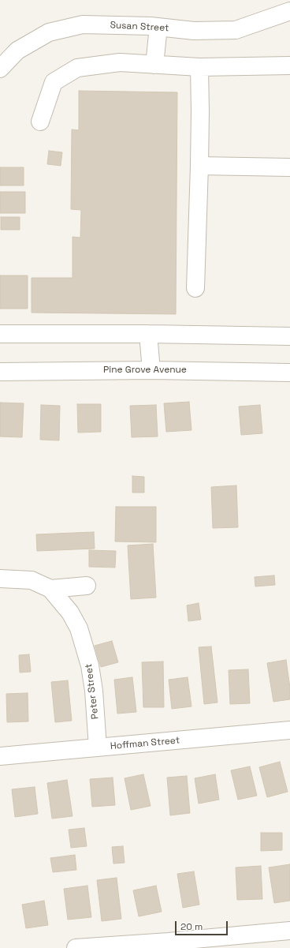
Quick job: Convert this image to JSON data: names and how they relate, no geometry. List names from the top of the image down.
{
  "streets": {
    "street": [
      "Susan Street",
      "Pine Grove Avenue",
      "Peter Street",
      "Hoffman Street"
    ]
  },
  "crossings": [
    ["Peter Street", "Hoffman Street"]
  ],
  "scale_bar": "20 m"
}
